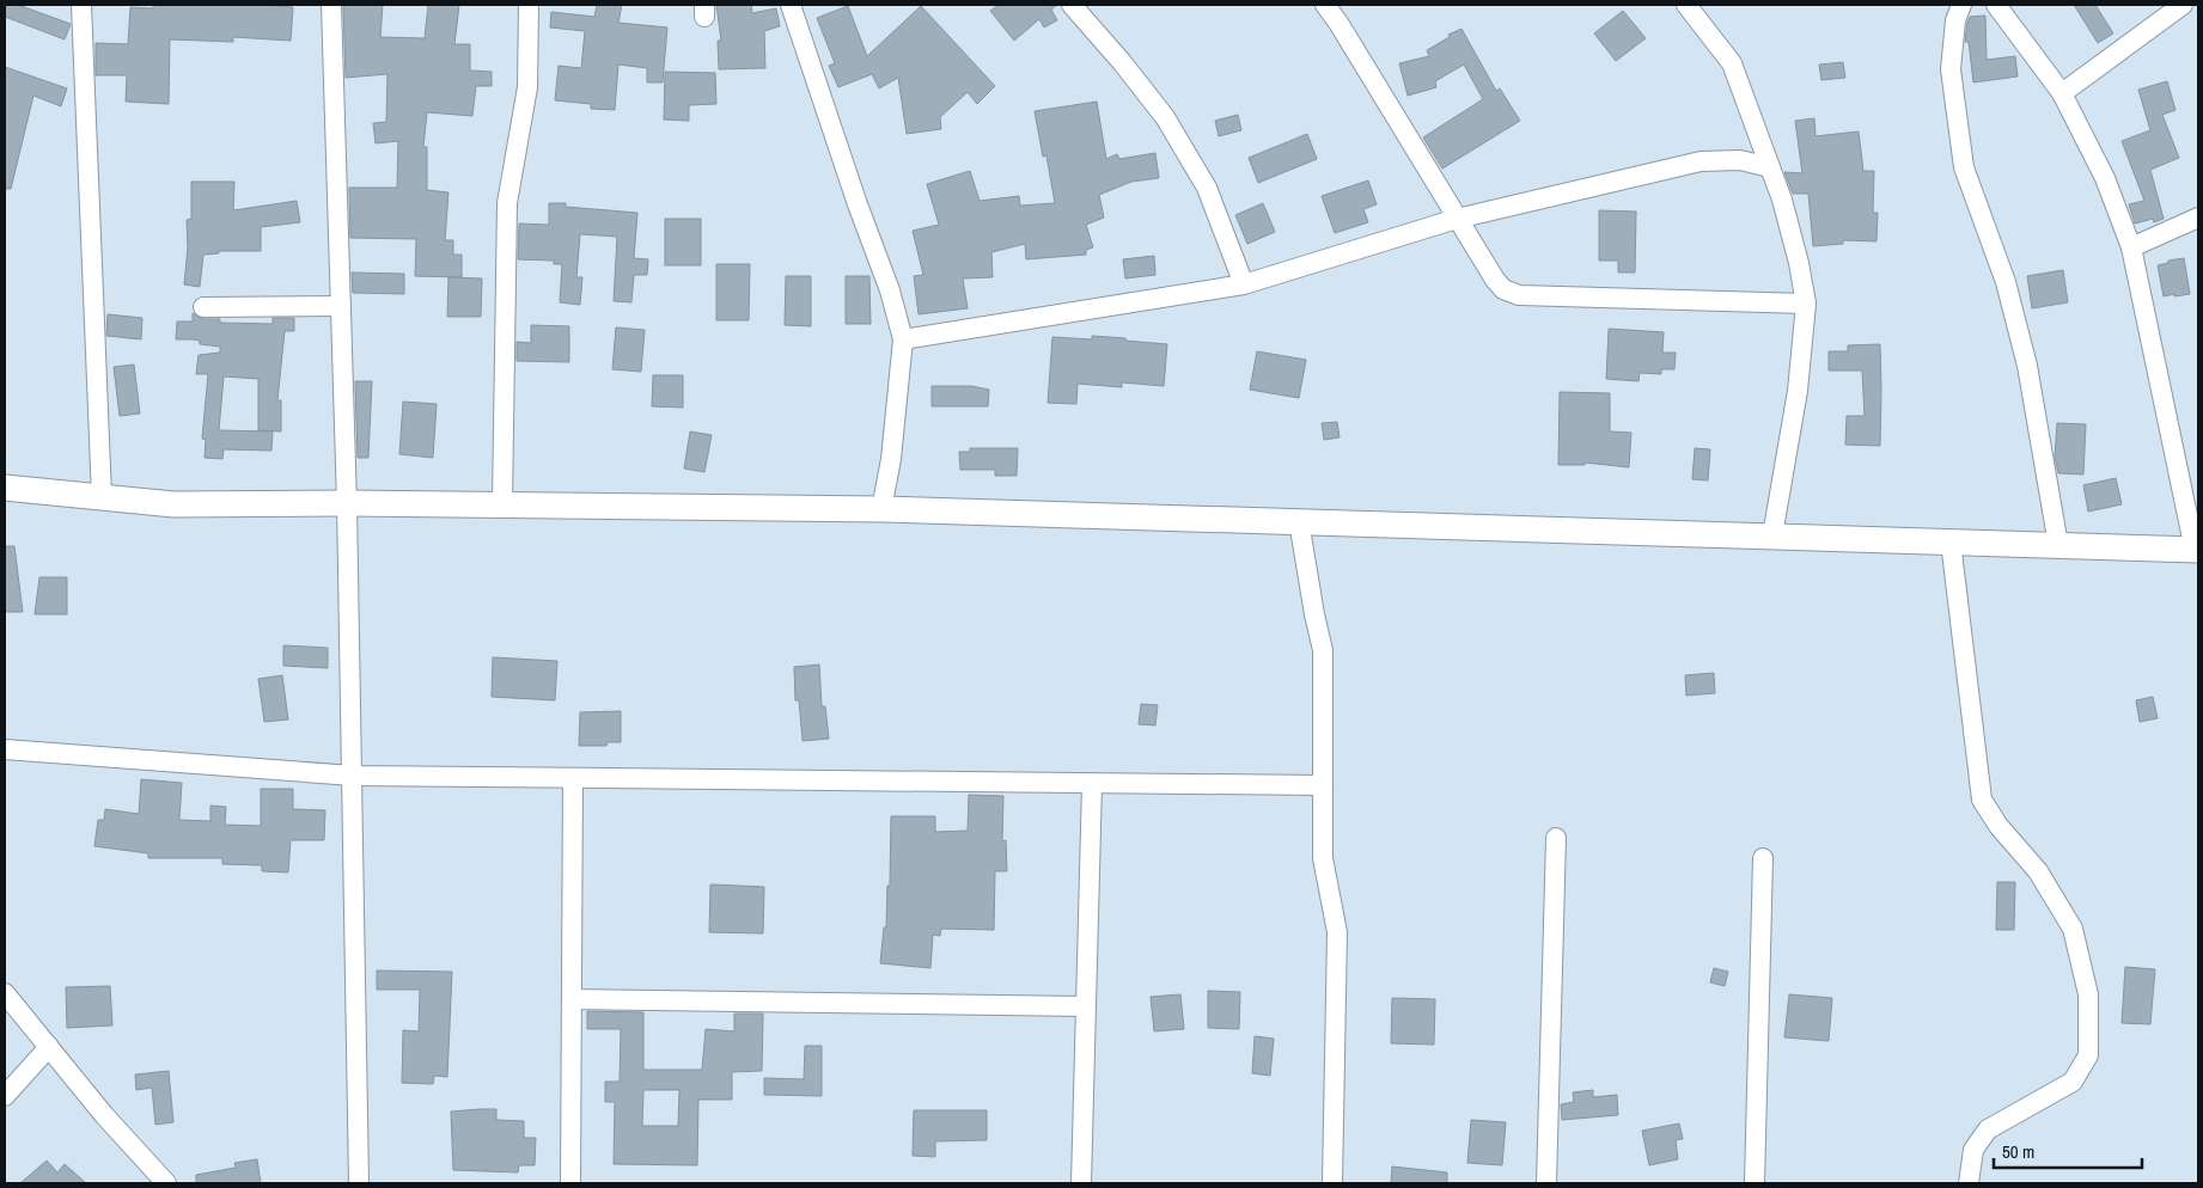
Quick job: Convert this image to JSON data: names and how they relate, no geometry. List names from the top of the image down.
{
  "scale_bar": "50 m"
}
